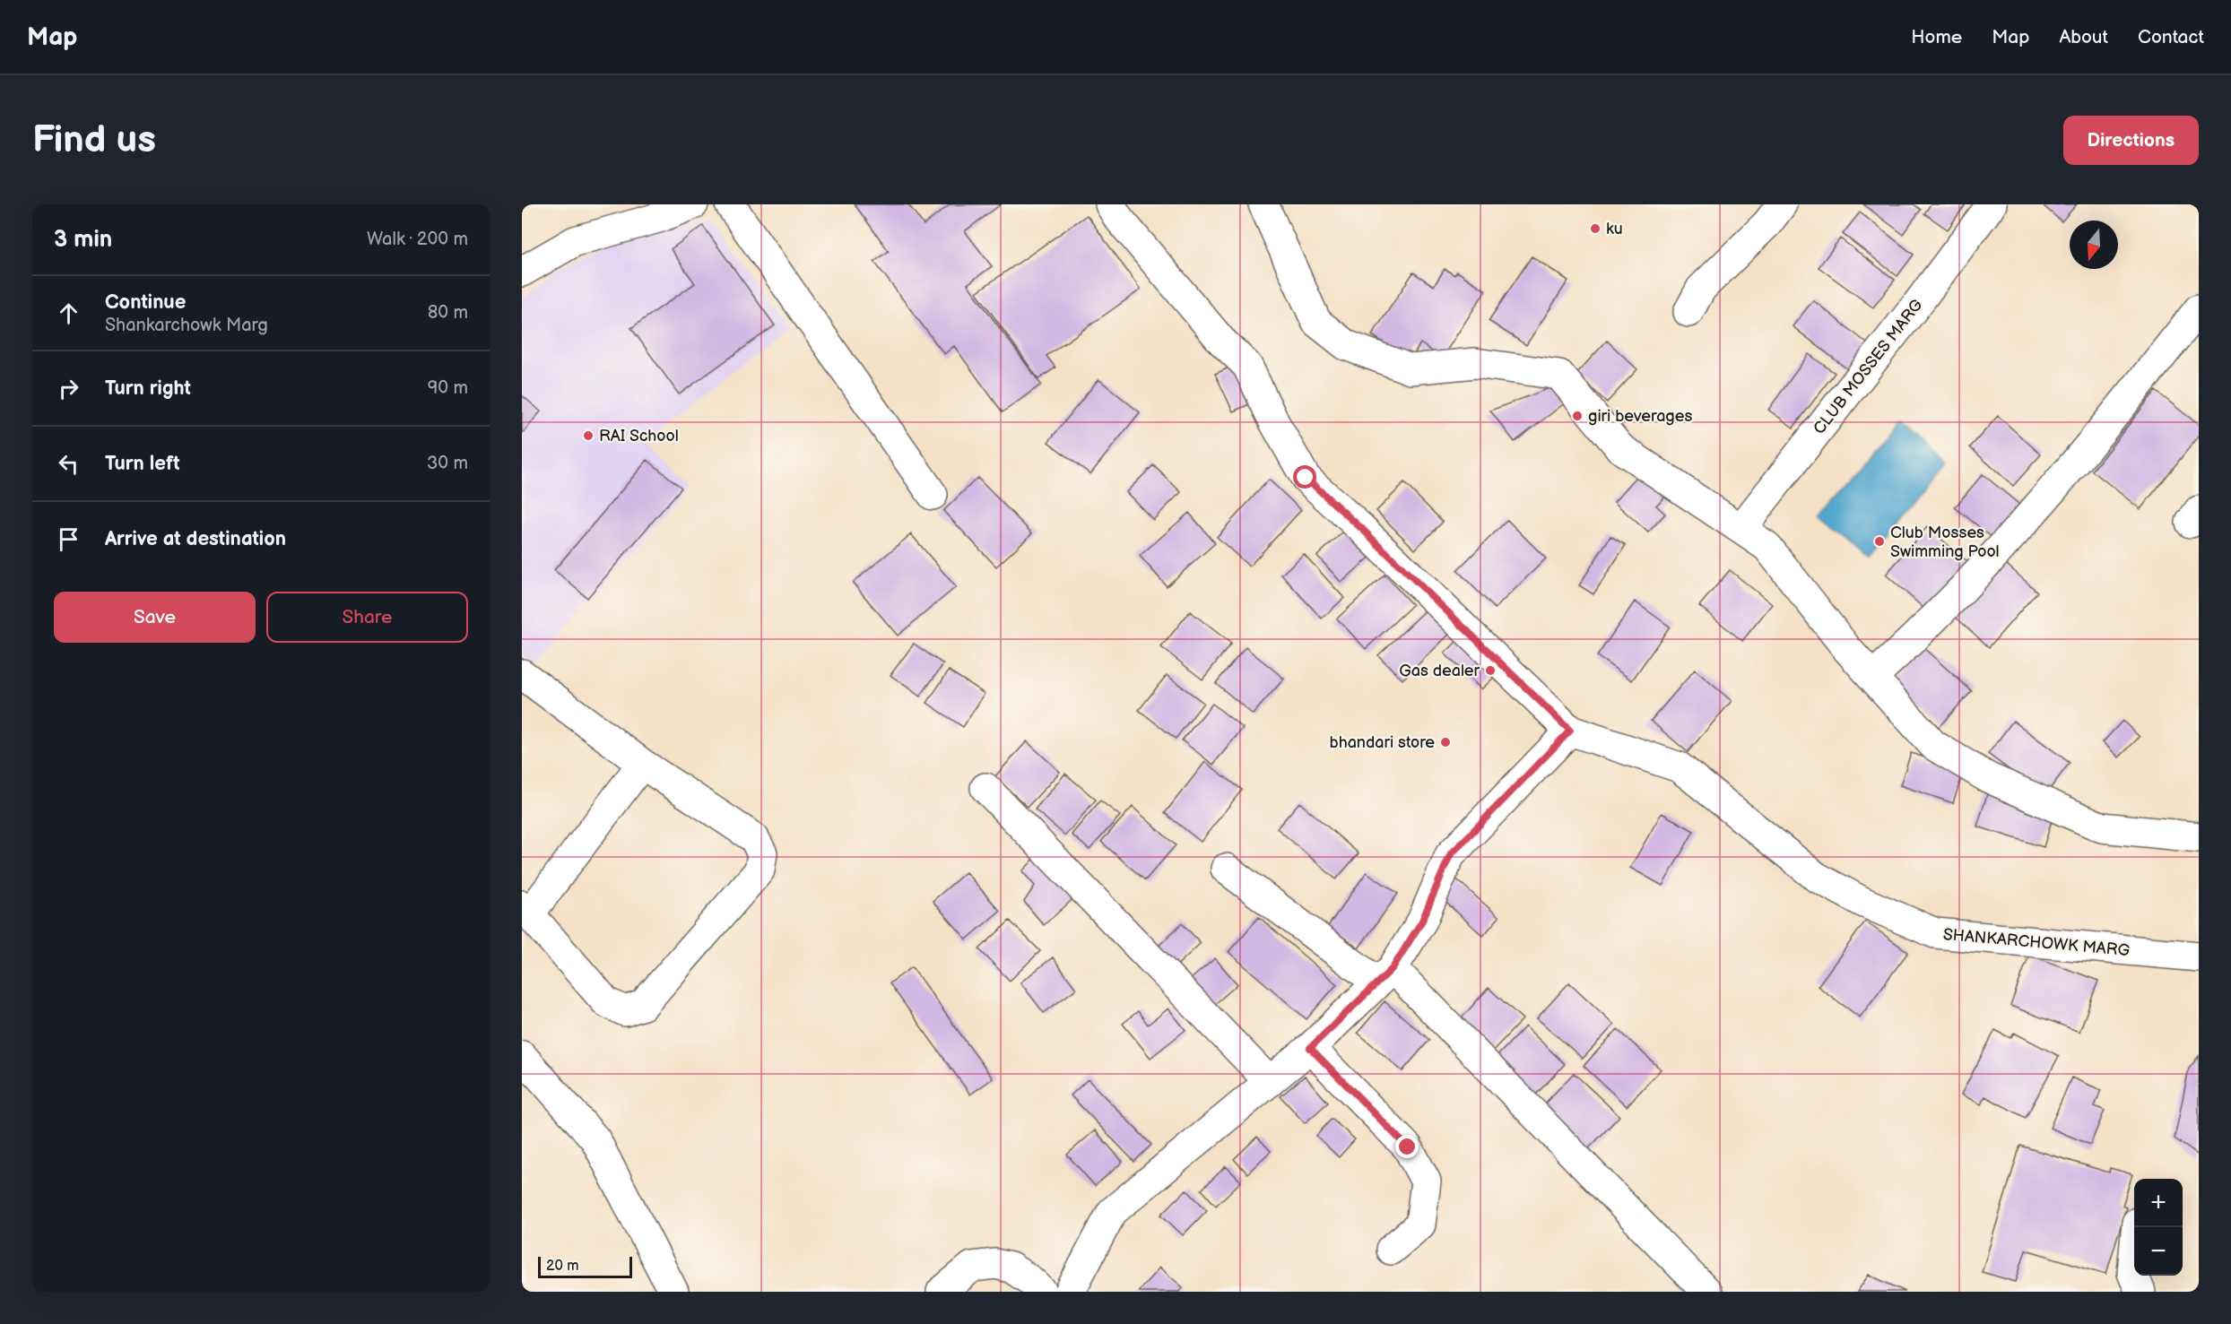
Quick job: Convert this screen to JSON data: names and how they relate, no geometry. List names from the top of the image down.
{
  "streets": {
    "street": ["CLUB MOSSES MARG", "SHANKARCHOWK MARG"]
  },
  "places": [
    "ku",
    "giri beverages",
    "RAI School",
    "Club Mosses Swimming Pool",
    "Gas dealer",
    "bhandari store"
  ],
  "scale_bar": "20 m",
  "north": "bottom",
  "page": {
    "header": "Map",
    "nav": [
      "Home",
      "Map",
      "About",
      "Contact"
    ],
    "buttons": [
      "Directions",
      ["Save", "Share"]
    ],
    "title": "Find us",
    "heading": ["3 min", "Walk · 200 m"],
    "list": [
      ["Continue", "Shankarchowk Marg", "80 m"],
      ["Turn right", "90 m"],
      ["Turn left", "30 m"],
      "Arrive at destination"
    ],
    "map_buttons": ["+", "−"],
    "scale": "20 m"
  }
}
